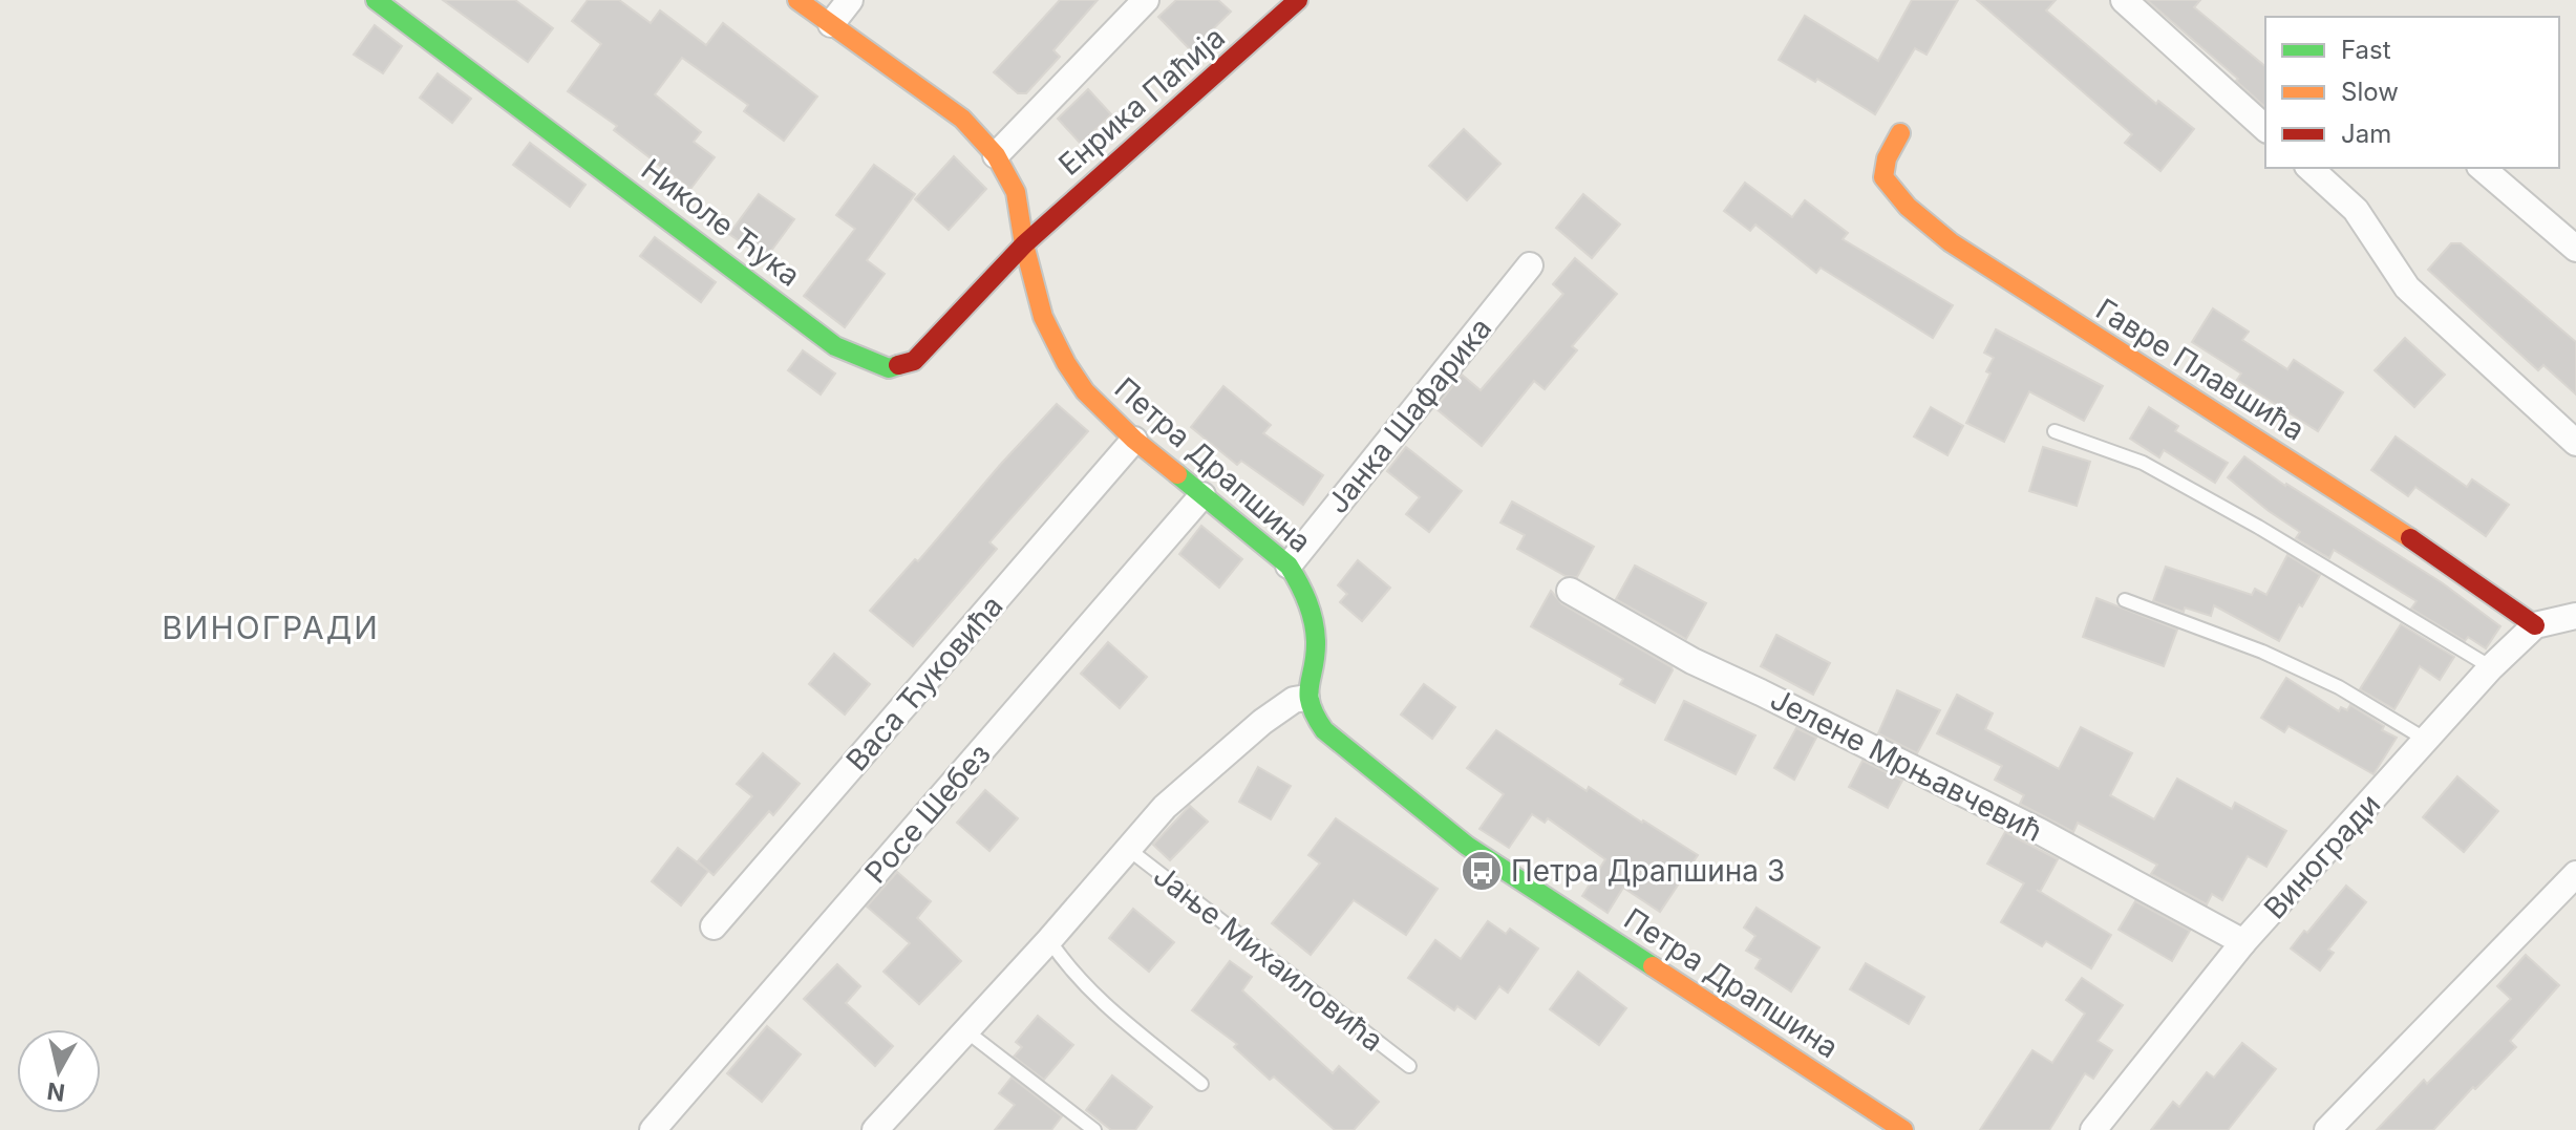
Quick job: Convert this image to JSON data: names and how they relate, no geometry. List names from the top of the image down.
{
  "streets": {
    "street": [
      "Енрика Паћија",
      "Николе Ћука",
      "Гавре Плавшића",
      "Јанка Шафарика",
      "Петра Драпшина",
      "Васа Ћуковића",
      "Јелене Мрњавчевић",
      "Росе Шебез",
      "Виногради",
      "Јање Михаиловића"
    ]
  },
  "crossings": [
    ["Енрика Паћија", "Николе Ћука"],
    ["Енрика Паћија", "Петра Драпшина"],
    ["Николе Ћука", "Петра Драпшина"],
    ["Гавре Плавшића", "Виногради"],
    ["Јанка Шафарика", "Петра Драпшина"],
    ["Петра Драпшина", "Васа Ћуковића"],
    ["Петра Драпшина", "Росе Шебез"],
    ["Петра Драпшина", "Јање Михаиловића"],
    ["Јелене Мрњавчевић", "Виногради"]
  ],
  "districts": ["ВИНОГРАДИ"],
  "places": {
    "bus stop": ["Петра Драпшина 3"]
  },
  "legend": ["Fast", "Slow", "Jam"],
  "north": "bottom"
}
